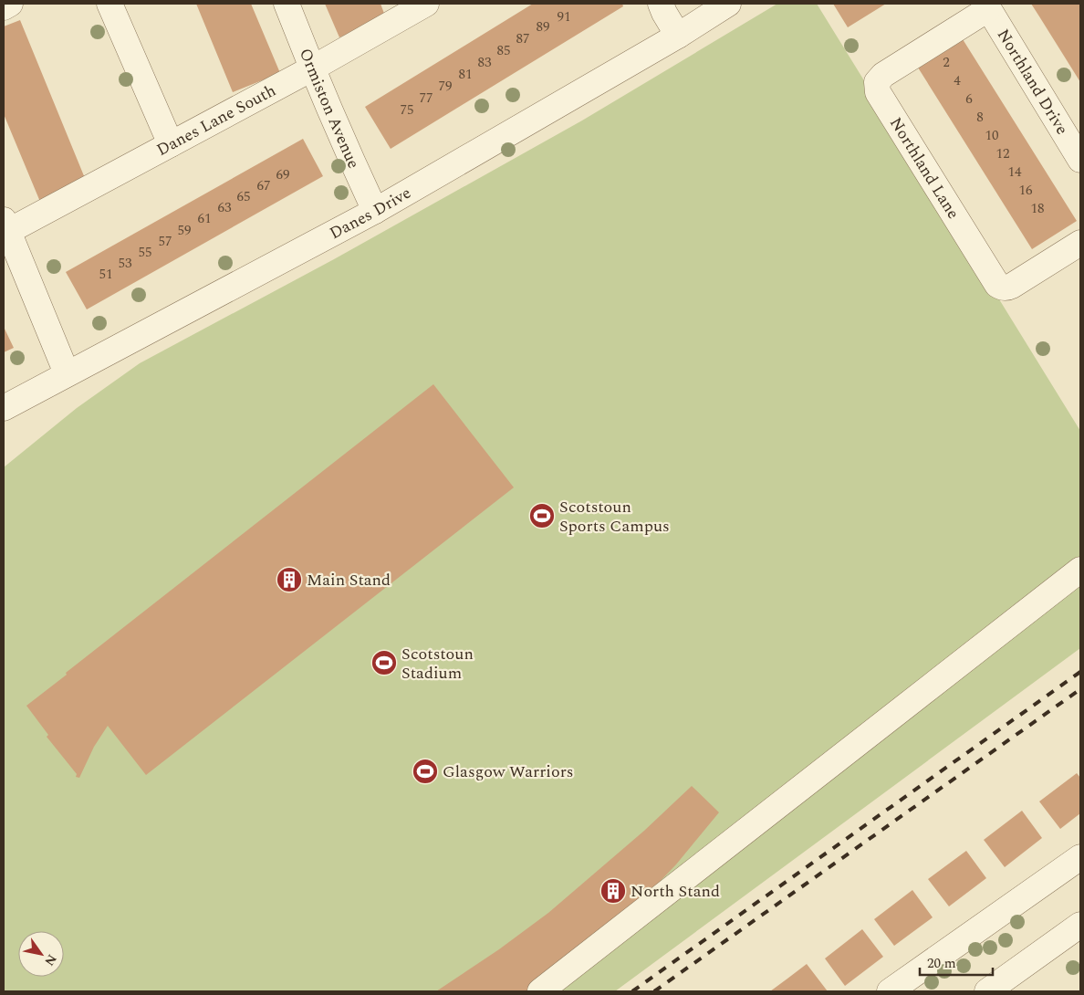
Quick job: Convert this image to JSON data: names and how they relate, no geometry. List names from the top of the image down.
{
  "streets": {
    "street": [
      "Northland Drive",
      "Ormiston Avenue",
      "Danes Lane South",
      "Northland Lane",
      "Danes Drive"
    ]
  },
  "crossings": [
    ["Northland Drive", "Northland Lane"],
    ["Ormiston Avenue", "Danes Lane South"],
    ["Ormiston Avenue", "Danes Drive"]
  ],
  "places": {
    "sports": ["Scotstoun Sports Campus", "Scotstoun Stadium", "Glasgow Warriors"],
    "building": ["Main Stand", "North Stand"]
  },
  "house_numbers": [
    "91",
    "89",
    "87",
    "85",
    "83",
    "2",
    "81",
    "4",
    "79",
    "77",
    "6",
    "75",
    "8",
    "10",
    "12",
    "14",
    "69",
    "67",
    "16",
    "65",
    "63",
    "18",
    "61",
    "59",
    "57",
    "55",
    "53",
    "51"
  ],
  "scale_bar": "20 m",
  "north": "bottom right"
}
